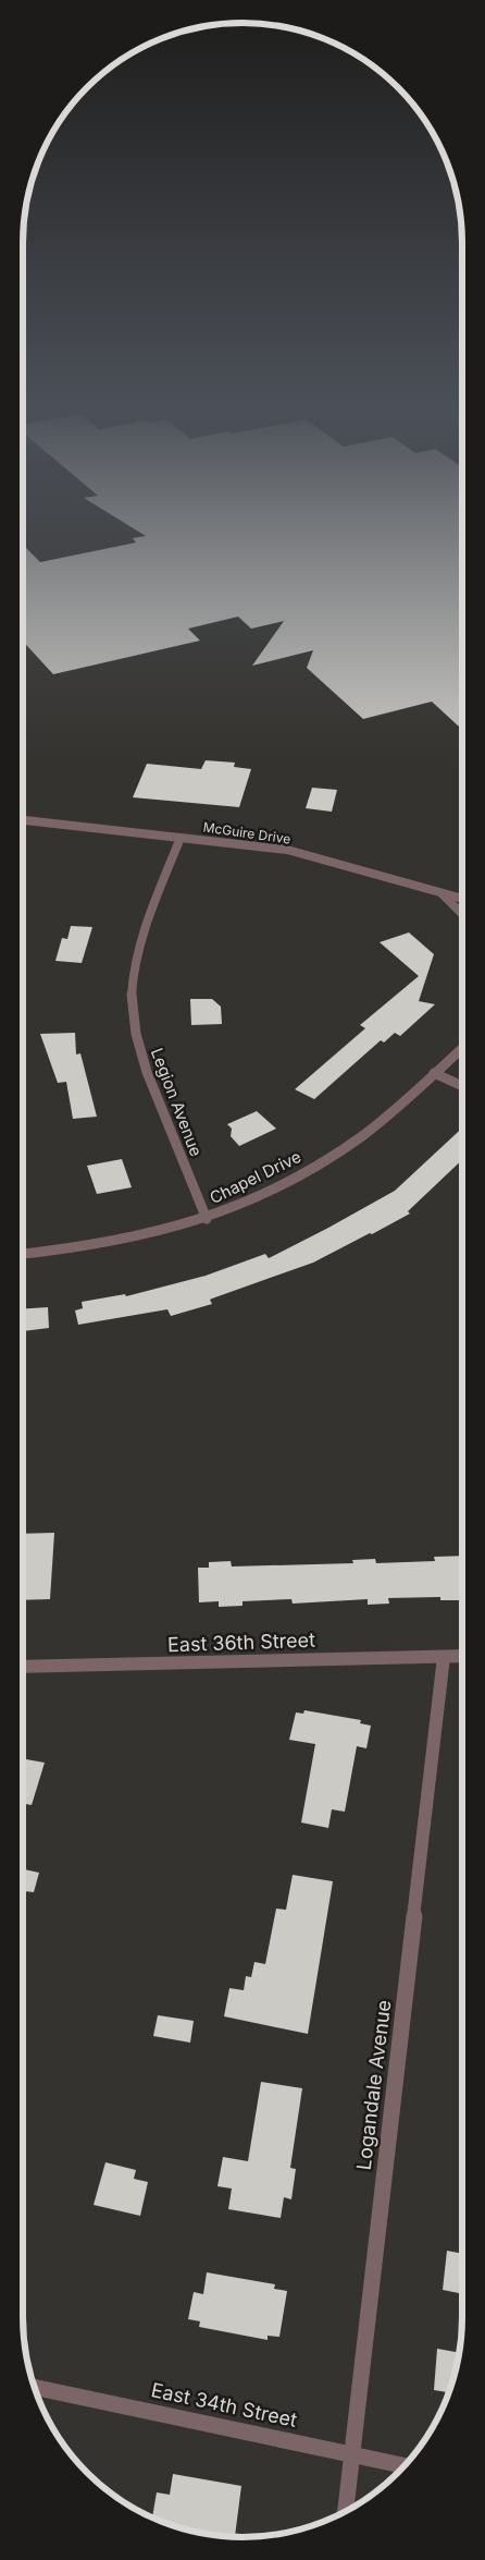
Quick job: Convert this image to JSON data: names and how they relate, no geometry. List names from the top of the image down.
{
  "streets": {
    "street": [
      "McGuire Drive",
      "Legion Avenue",
      "Chapel Drive",
      "East 36th Street",
      "Logandale Avenue",
      "East 34th Street"
    ]
  },
  "crossings": [
    ["McGuire Drive", "Legion Avenue"],
    ["Legion Avenue", "Chapel Drive"],
    ["East 36th Street", "Logandale Avenue"],
    ["Logandale Avenue", "East 34th Street"]
  ]
}
